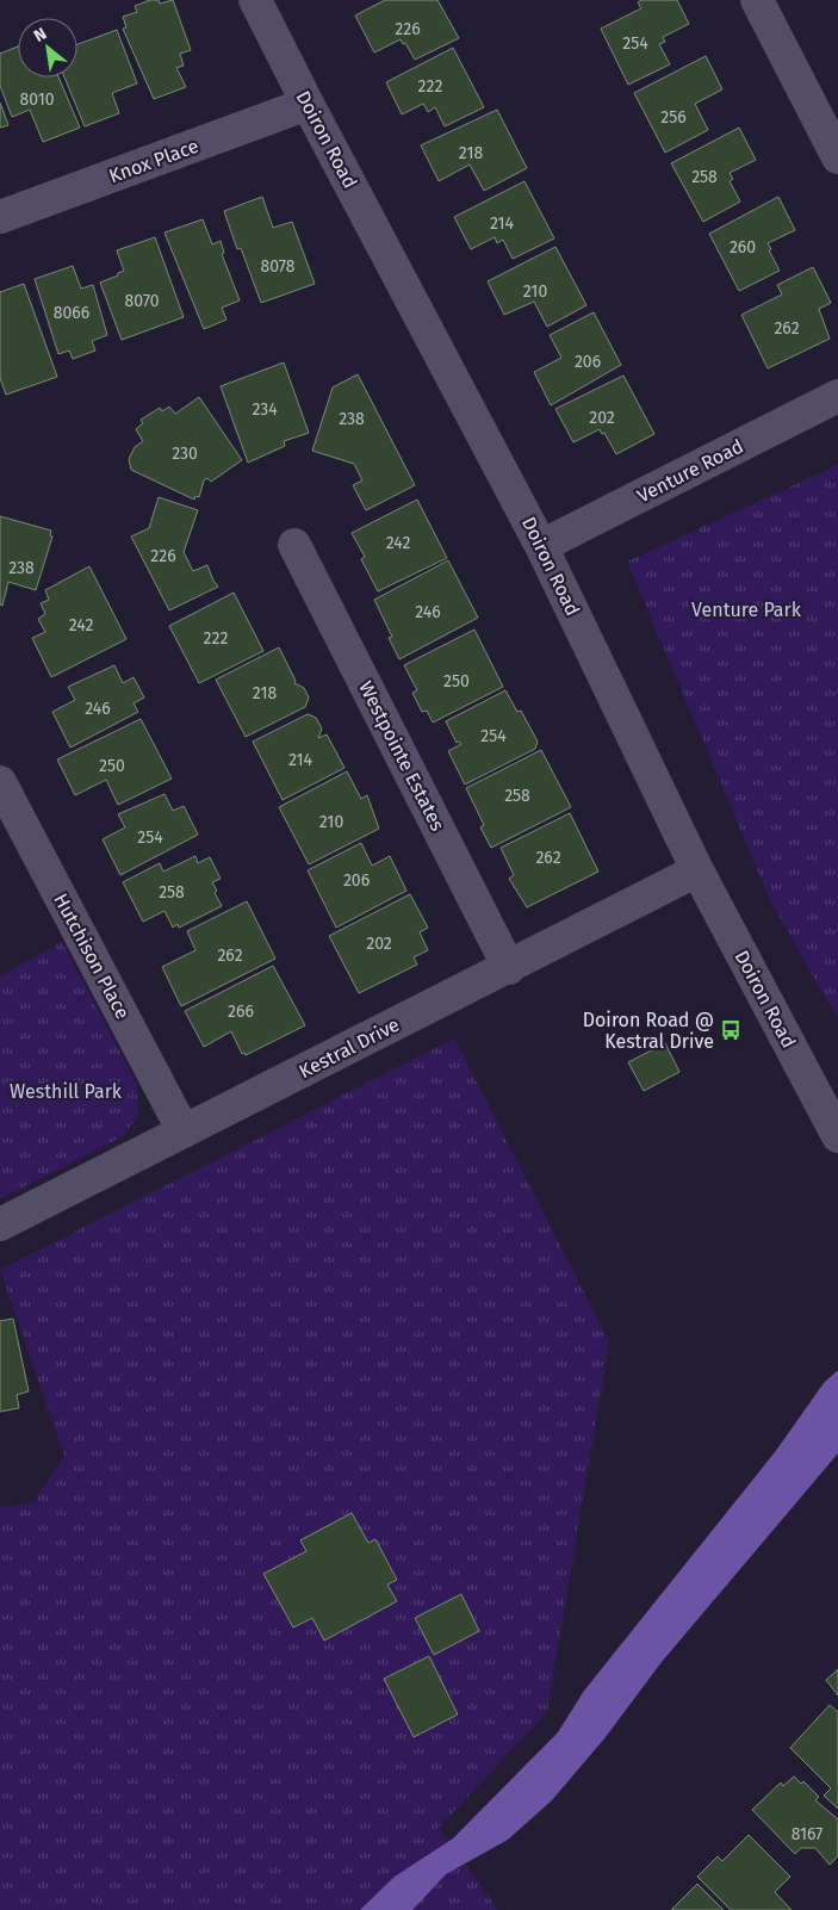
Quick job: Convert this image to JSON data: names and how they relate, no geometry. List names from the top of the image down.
{
  "streets": {
    "street": [
      "Doiron Road",
      "Knox Place",
      "Venture Road",
      "Westpointe Estates",
      "Hutchison Place",
      "Kestral Drive"
    ]
  },
  "crossings": [
    ["Doiron Road", "Knox Place"],
    ["Doiron Road", "Venture Road"],
    ["Doiron Road", "Kestral Drive"],
    ["Westpointe Estates", "Kestral Drive"],
    ["Hutchison Place", "Kestral Drive"]
  ],
  "parks": ["Venture Park", "Westhill Park"],
  "places": {
    "bus stop": ["Doiron Road @ Kestral Drive"]
  },
  "house_numbers": [
    "226",
    "254",
    "222",
    "8010",
    "256",
    "218",
    "258",
    "214",
    "260",
    "8078",
    "210",
    "8070",
    "8066",
    "262",
    "206",
    "234",
    "202",
    "238",
    "230",
    "242",
    "226",
    "238",
    "246",
    "242",
    "222",
    "250",
    "218",
    "246",
    "254",
    "214",
    "250",
    "258",
    "210",
    "254",
    "262",
    "206",
    "258",
    "202",
    "262",
    "266",
    "8167"
  ],
  "north": "top left"
}
